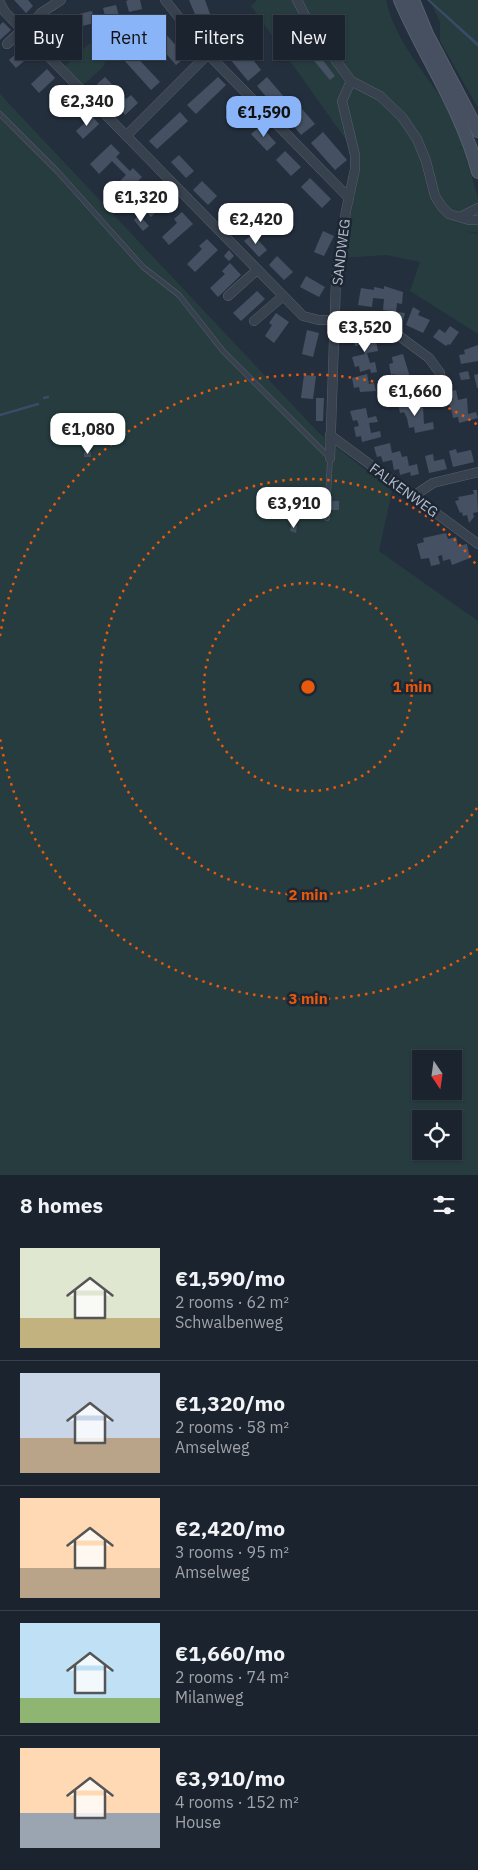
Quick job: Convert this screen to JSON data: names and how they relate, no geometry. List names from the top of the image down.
{
  "streets": {
    "street": ["SANDWEG", "FALKENWEG"]
  },
  "crossings": [
    ["SANDWEG", "FALKENWEG"]
  ],
  "north": "bottom",
  "page": {
    "chip": [
      "Buy",
      "Rent",
      "Filters",
      "New"
    ],
    "price": [
      "€2,340",
      "€1,590",
      "€1,320",
      "€2,420",
      "€3,520",
      "€1,660",
      "€1,080",
      "€3,910"
    ],
    "heading": "8 homes",
    "list": [
      {
        "name": "€1,590/mo",
        "note": "2 rooms · 62 m² · Schwalbenweg"
      },
      {
        "name": "€1,320/mo",
        "note": "2 rooms · 58 m² · Amselweg"
      },
      {
        "name": "€2,420/mo",
        "note": "3 rooms · 95 m² · Amselweg"
      },
      {
        "name": "€1,660/mo",
        "note": "2 rooms · 74 m² · Milanweg"
      },
      {
        "name": "€3,910/mo",
        "note": "4 rooms · 152 m² · House"
      }
    ]
  },
  "rings": ["1 min", "2 min", "3 min"]
}
